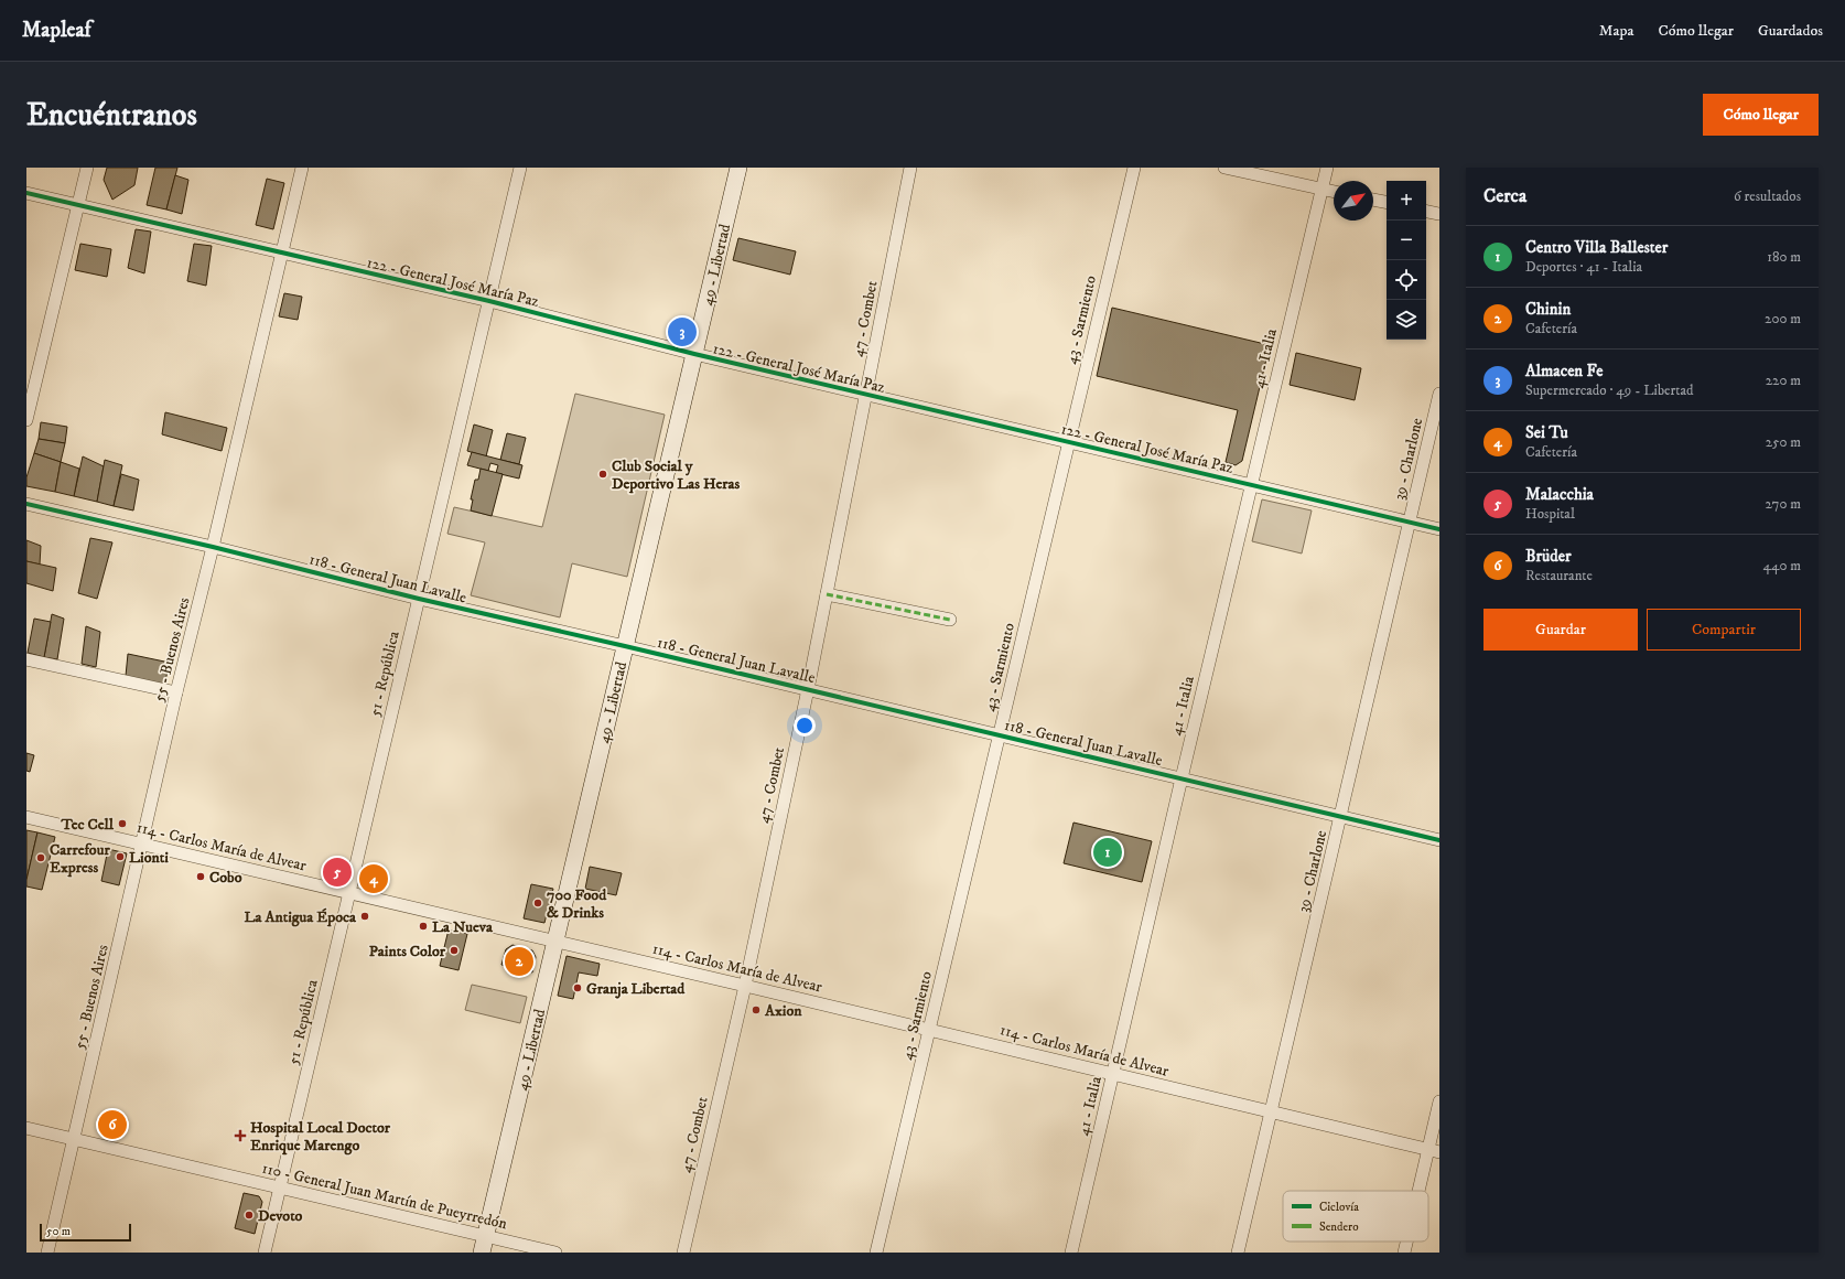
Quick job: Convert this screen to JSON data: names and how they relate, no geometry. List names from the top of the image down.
{
  "streets": {
    "street": [
      "49 - Libertad",
      "122 - General José María Paz",
      "47 - Combet",
      "43 - Sarmiento",
      "41 - Italia",
      "39 - Charlone",
      "118 - General Juan Lavalle",
      "55 - Buenos Aires",
      "51 - República",
      "114 - Carlos María de Alvear",
      "110 - General Juan Martín de Pueyrredón"
    ]
  },
  "crossings": [
    ["49 - Libertad", "122 - General José María Paz"],
    ["49 - Libertad", "118 - General Juan Lavalle"],
    ["49 - Libertad", "114 - Carlos María de Alvear"],
    ["49 - Libertad", "110 - General Juan Martín de Pueyrredón"],
    ["122 - General José María Paz", "47 - Combet"],
    ["122 - General José María Paz", "43 - Sarmiento"],
    ["122 - General José María Paz", "41 - Italia"],
    ["122 - General José María Paz", "39 - Charlone"],
    ["122 - General José María Paz", "55 - Buenos Aires"],
    ["122 - General José María Paz", "51 - República"],
    ["47 - Combet", "118 - General Juan Lavalle"],
    ["47 - Combet", "114 - Carlos María de Alvear"],
    ["43 - Sarmiento", "118 - General Juan Lavalle"],
    ["43 - Sarmiento", "114 - Carlos María de Alvear"],
    ["41 - Italia", "118 - General Juan Lavalle"],
    ["41 - Italia", "114 - Carlos María de Alvear"],
    ["39 - Charlone", "118 - General Juan Lavalle"],
    ["39 - Charlone", "114 - Carlos María de Alvear"],
    ["118 - General Juan Lavalle", "55 - Buenos Aires"],
    ["118 - General Juan Lavalle", "51 - República"],
    ["55 - Buenos Aires", "114 - Carlos María de Alvear"],
    ["55 - Buenos Aires", "110 - General Juan Martín de Pueyrredón"],
    ["51 - República", "114 - Carlos María de Alvear"],
    ["51 - República", "110 - General Juan Martín de Pueyrredón"]
  ],
  "places": {
    "other": [
      "Club Social y Deportivo Las Heras",
      "Tec Cell",
      "Lionti",
      "Carrefour Express",
      "Cobo",
      "700 Food & Drinks",
      "La Antigua Época",
      "La Nueva",
      "Paints Color",
      "Granja Libertad",
      "Axion",
      "Devoto"
    ],
    "health": ["Hospital Local Doctor Enrique Marengo"]
  },
  "legend": ["Ciclovía", "Sendero"],
  "scale_bar": "50 m",
  "north": "top right",
  "page": {
    "header": "Mapleaf",
    "nav": ["Mapa", "Cómo llegar", "Guardados"],
    "buttons": [
      "Cómo llegar",
      ["Guardar", "Compartir"]
    ],
    "title": "Encuéntranos",
    "heading": ["Cerca", "6 resultados"],
    "map_buttons": ["+", "−"],
    "list": [
      {
        "mark": "1",
        "name": "Centro Villa Ballester",
        "note": "Deportes · 41 - Italia",
        "value": "180 m"
      },
      {
        "mark": "2",
        "name": "Chinin",
        "note": "Cafetería",
        "value": "200 m"
      },
      {
        "mark": "3",
        "name": "Almacen Fe",
        "note": "Supermercado · 49 - Libertad",
        "value": "220 m"
      },
      {
        "mark": "4",
        "name": "Sei Tu",
        "note": "Cafetería",
        "value": "250 m"
      },
      {
        "mark": "5",
        "name": "Malacchia",
        "note": "Hospital",
        "value": "270 m"
      },
      {
        "mark": "6",
        "name": "Brüder",
        "note": "Restaurante",
        "value": "440 m"
      }
    ],
    "pins": [
      "3",
      "1",
      "5",
      "4",
      "2",
      "6"
    ],
    "scale": "50 m"
  }
}
